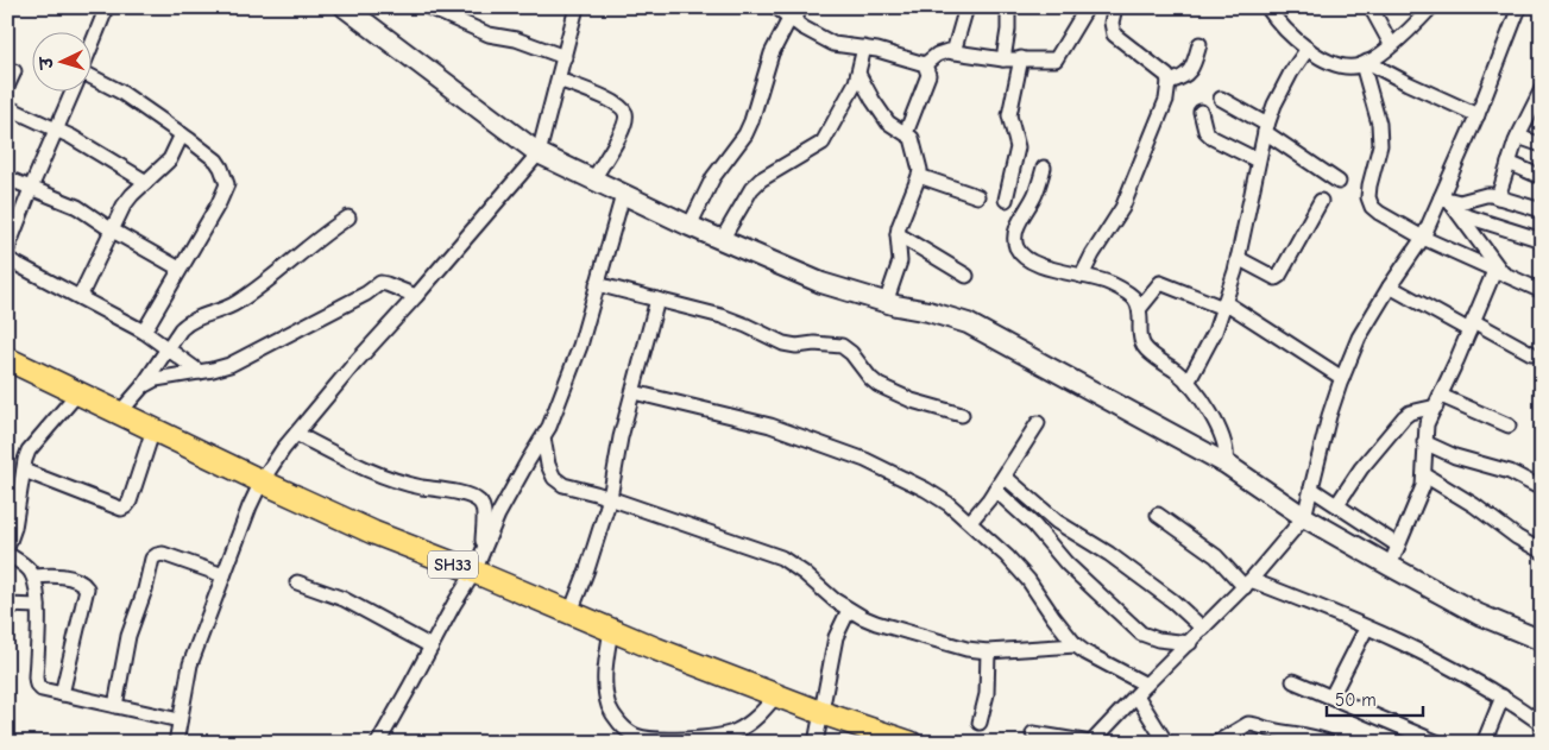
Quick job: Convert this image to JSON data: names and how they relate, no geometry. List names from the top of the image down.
{
  "streets": {
    "main road": ["SH33"]
  },
  "scale_bar": "50 m",
  "north": "left"
}
